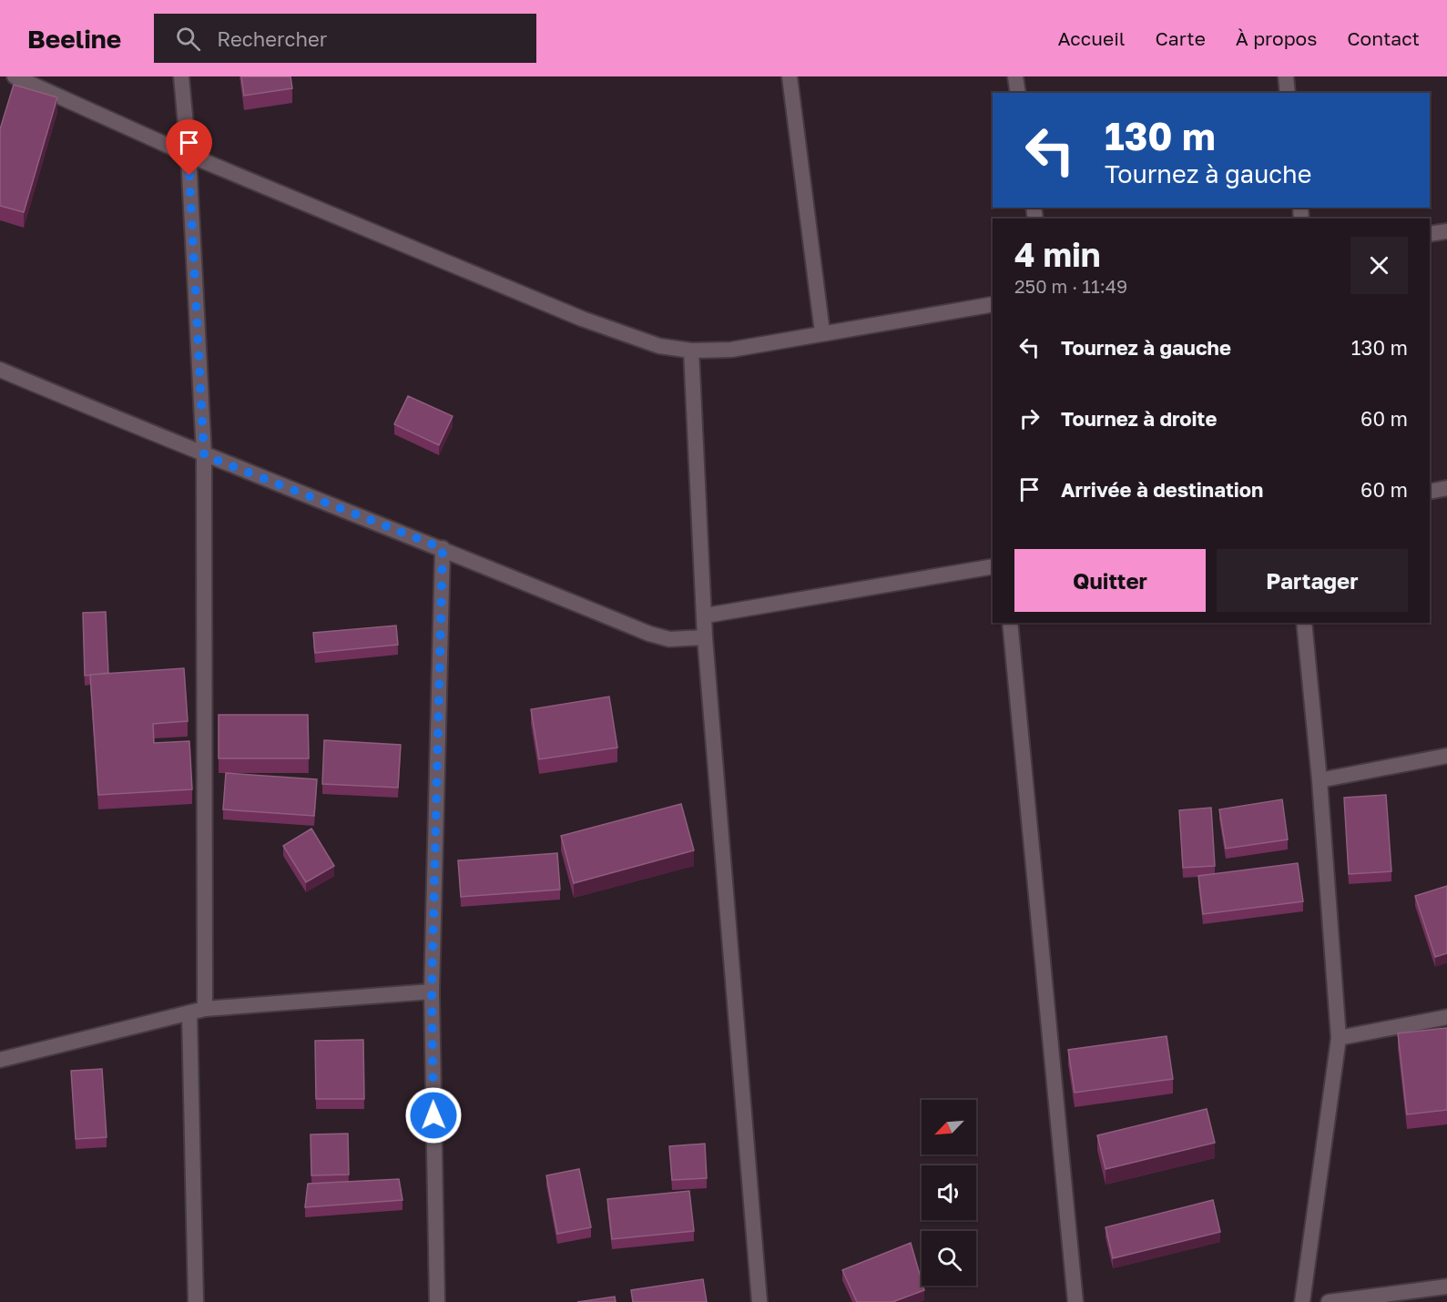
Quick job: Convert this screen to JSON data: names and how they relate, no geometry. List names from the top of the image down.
{
  "north": "bottom left",
  "page": {
    "header": "Beeline",
    "search": "Rechercher",
    "nav": [
      "Accueil",
      "Carte",
      "À propos",
      "Contact"
    ],
    "turn": ["130 m", "Tournez à gauche"],
    "heading": ["4 min", "250 m · 11:49"],
    "list": [
      {
        "name": "Tournez à gauche",
        "value": "130 m"
      },
      {
        "name": "Tournez à droite",
        "value": "60 m"
      },
      {
        "name": "Arrivée à destination",
        "value": "60 m"
      }
    ],
    "buttons": ["Quitter", "Partager"]
  }
}
